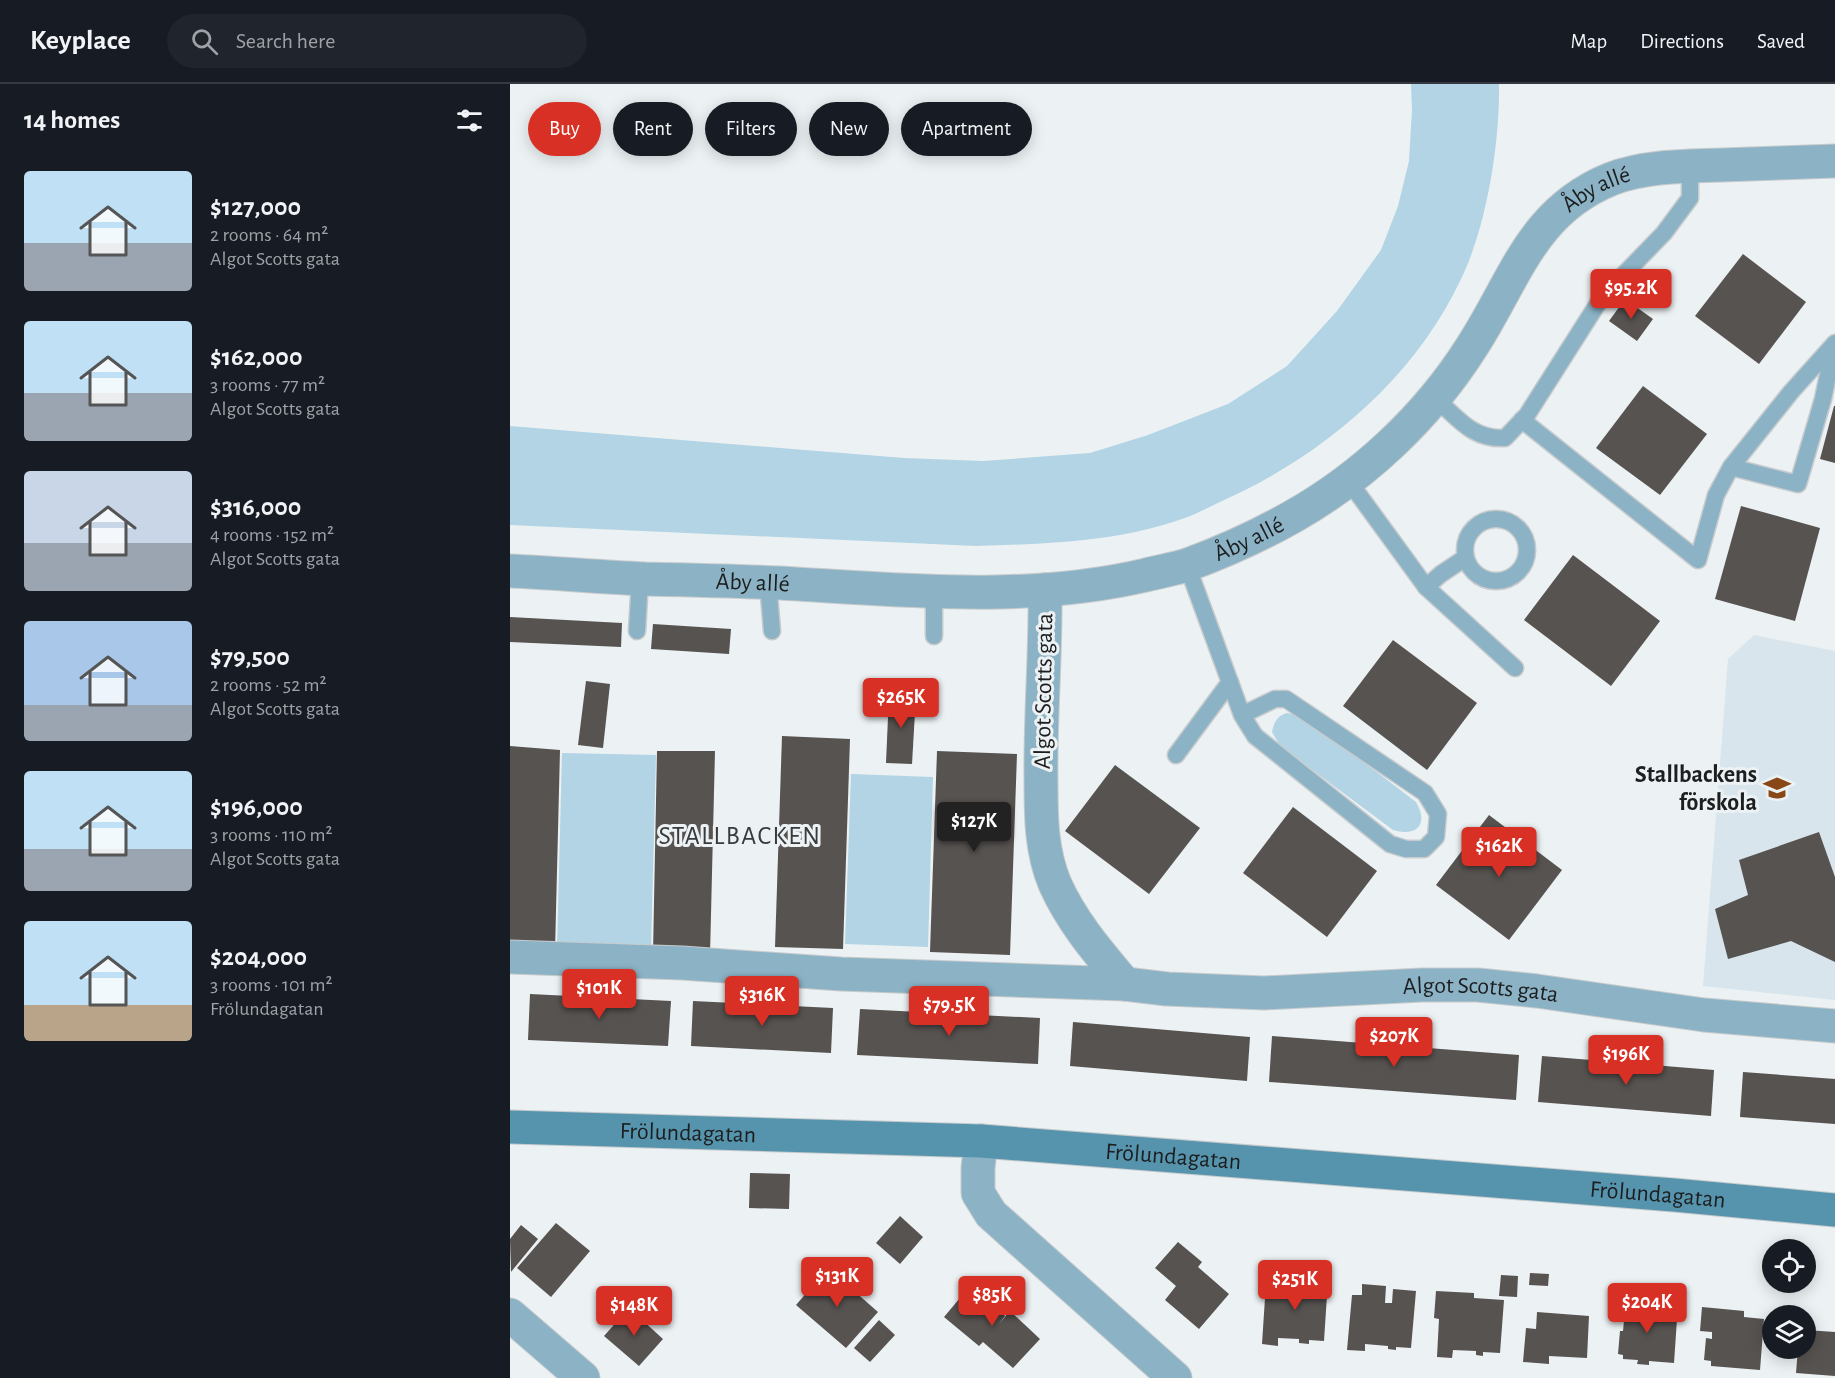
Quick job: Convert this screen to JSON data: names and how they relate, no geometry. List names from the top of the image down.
{
  "streets": {
    "street": ["Åby allé", "Algot Scotts gata", "Frölundagatan"]
  },
  "crossings": [
    ["Åby allé", "Algot Scotts gata"]
  ],
  "districts": ["STALLBACKEN"],
  "places": {
    "school or university": ["Stallbackens förskola"]
  },
  "page": {
    "header": "Keyplace",
    "search": "Search here",
    "nav": ["Map", "Directions", "Saved"],
    "heading": "14 homes",
    "chip": [
      "Buy",
      "Rent",
      "Filters",
      "New",
      "Apartment"
    ],
    "list": [
      {
        "name": "$127,000",
        "note": "2 rooms · 64 m² · Algot Scotts gata"
      },
      {
        "name": "$162,000",
        "note": "3 rooms · 77 m² · Algot Scotts gata"
      },
      {
        "name": "$316,000",
        "note": "4 rooms · 152 m² · Algot Scotts gata"
      },
      {
        "name": "$79,500",
        "note": "2 rooms · 52 m² · Algot Scotts gata"
      },
      {
        "name": "$196,000",
        "note": "3 rooms · 110 m² · Algot Scotts gata"
      },
      {
        "name": "$204,000",
        "note": "3 rooms · 101 m² · Frölundagatan"
      }
    ],
    "price": [
      "$95.2K",
      "$265K",
      "$127K",
      "$162K",
      "$101K",
      "$316K",
      "$79.5K",
      "$207K",
      "$196K",
      "$131K",
      "$251K",
      "$85K",
      "$204K",
      "$148K"
    ]
  }
}
